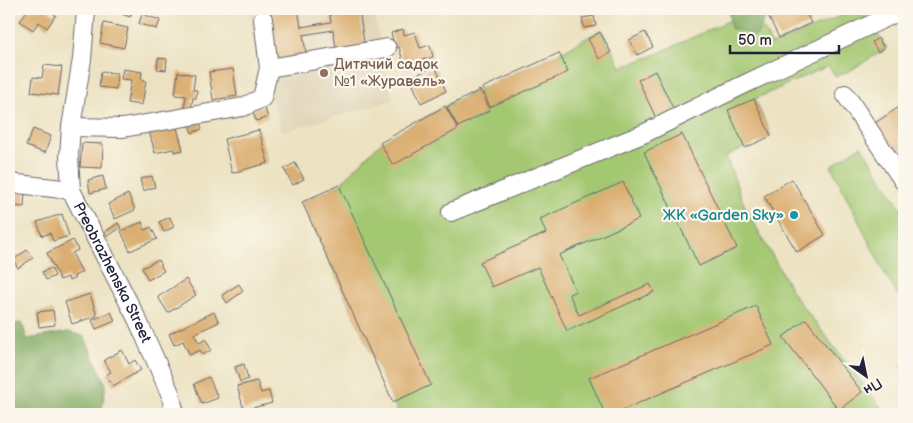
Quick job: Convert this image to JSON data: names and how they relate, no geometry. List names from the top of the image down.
{
  "streets": {
    "street": ["Preobrazhenska Street"]
  },
  "places": ["Дитячий садок №1 «Журавель»", "ЖК «Garden Sky»"],
  "scale_bar": "50 m",
  "north": "bottom right"
}
